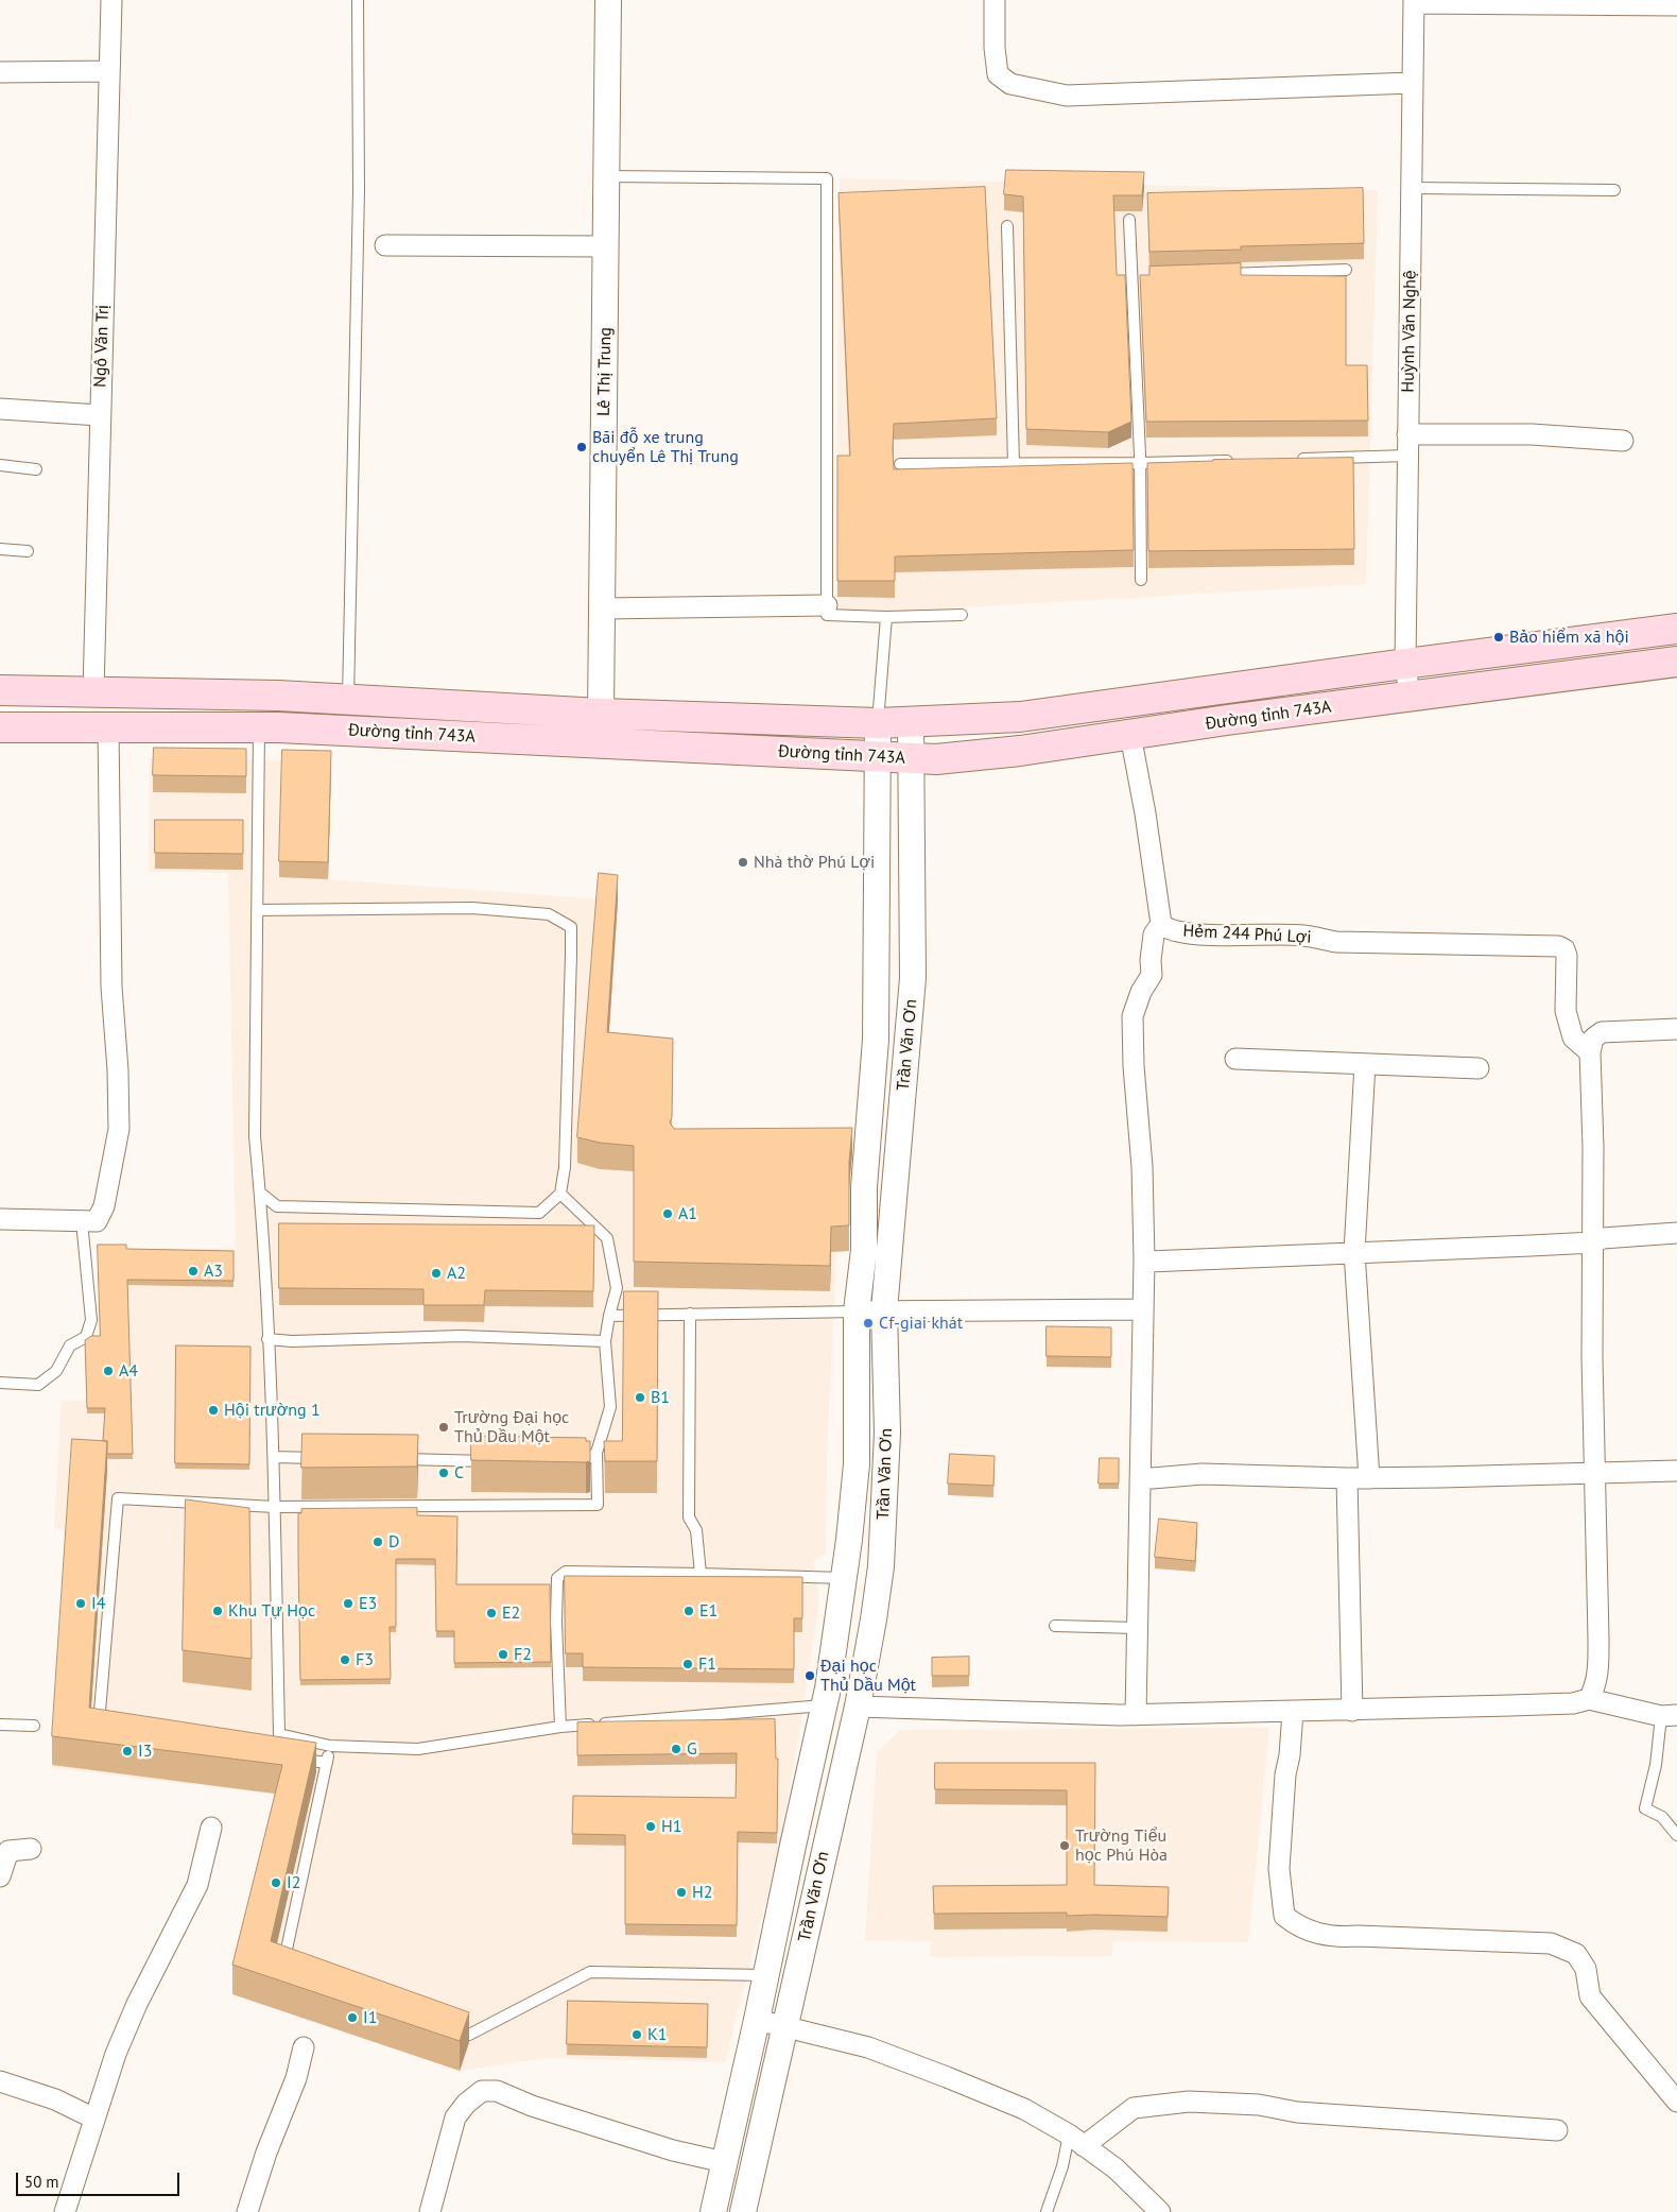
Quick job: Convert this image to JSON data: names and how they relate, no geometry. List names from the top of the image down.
{
  "streets": {
    "main road": ["Đường tỉnh 743A"],
    "street": [
      "Huỳnh Văn Nghệ",
      "Ngô Văn Trị",
      "Lê Thị Trung",
      "Hẻm 244 Phú Lợi",
      "Trần Văn Ơn"
    ]
  },
  "crossings": [
    ["Huỳnh Văn Nghệ", "Đường tỉnh 743A"],
    ["Ngô Văn Trị", "Đường tỉnh 743A"],
    ["Lê Thị Trung", "Đường tỉnh 743A"],
    ["Đường tỉnh 743A", "Hẻm 244 Phú Lợi"],
    ["Đường tỉnh 743A", "Trần Văn Ơn"]
  ],
  "places": [
    "Bãi đỗ xe trung chuyển Lê Thị Trung",
    "Bảo hiểm xã hội",
    "Nhà thờ Phú Lợi",
    "A1",
    "A3",
    "A2",
    "Cf-giai khát",
    "A4",
    "B1",
    "Hội trường 1",
    "Trường Đại học Thủ Dầu Một",
    "C",
    "D",
    "I4",
    "E3",
    "Khu Tự Học",
    "E1",
    "E2",
    "F2",
    "F3",
    "F1",
    "Đại học Thủ Dầu Một",
    "G",
    "I3",
    "H1",
    "Trường Tiểu học Phú Hòa",
    "I2",
    "H2",
    "I1",
    "K1"
  ],
  "scale_bar": "50 m"
}
